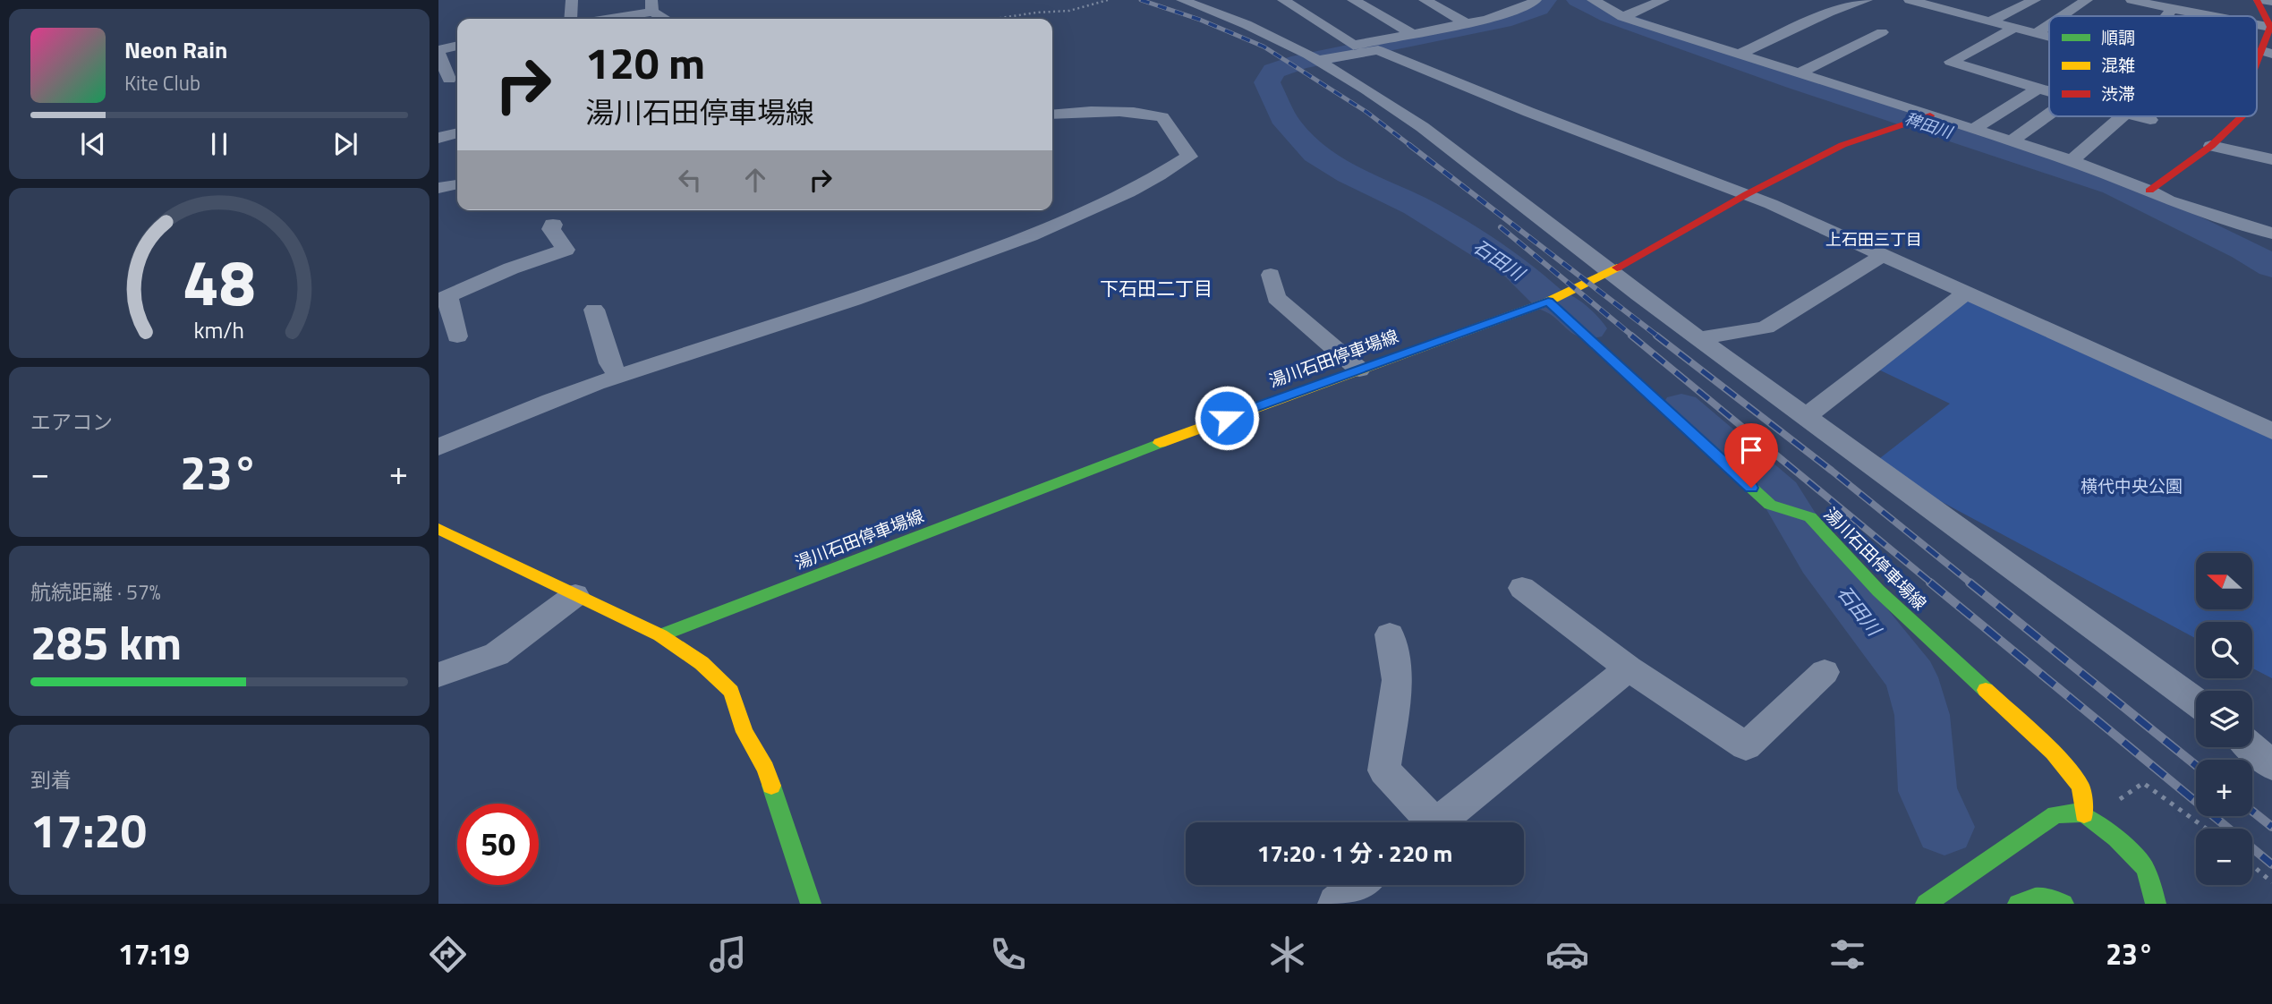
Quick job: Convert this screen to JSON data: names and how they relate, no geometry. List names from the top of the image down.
{
  "streets": {
    "street": ["湯川石田停車場線"]
  },
  "districts": ["上石田三丁目", "下石田二丁目"],
  "water": ["稗田川", "石田川"],
  "parks": ["横代中央公園"],
  "legend": ["順調", "混雑", "渋滞"],
  "north": "left",
  "page": {
    "turn": ["120 m", "湯川石田停車場線"],
    "song": ["Neon Rain", "Kite Club"],
    "tile": [
      "エアコン",
      ["航続距離 · 57%", "285 km"],
      ["到着", "17:20"]
    ],
    "heat": ["−", "23°", "+"],
    "map_buttons": ["+", "−"],
    "limit": "50",
    "trip": "17:20 · 1 分 · 220 m",
    "tabs": ["17:19", "23°"],
    "gauge": ["48", "km/h"]
  }
}
